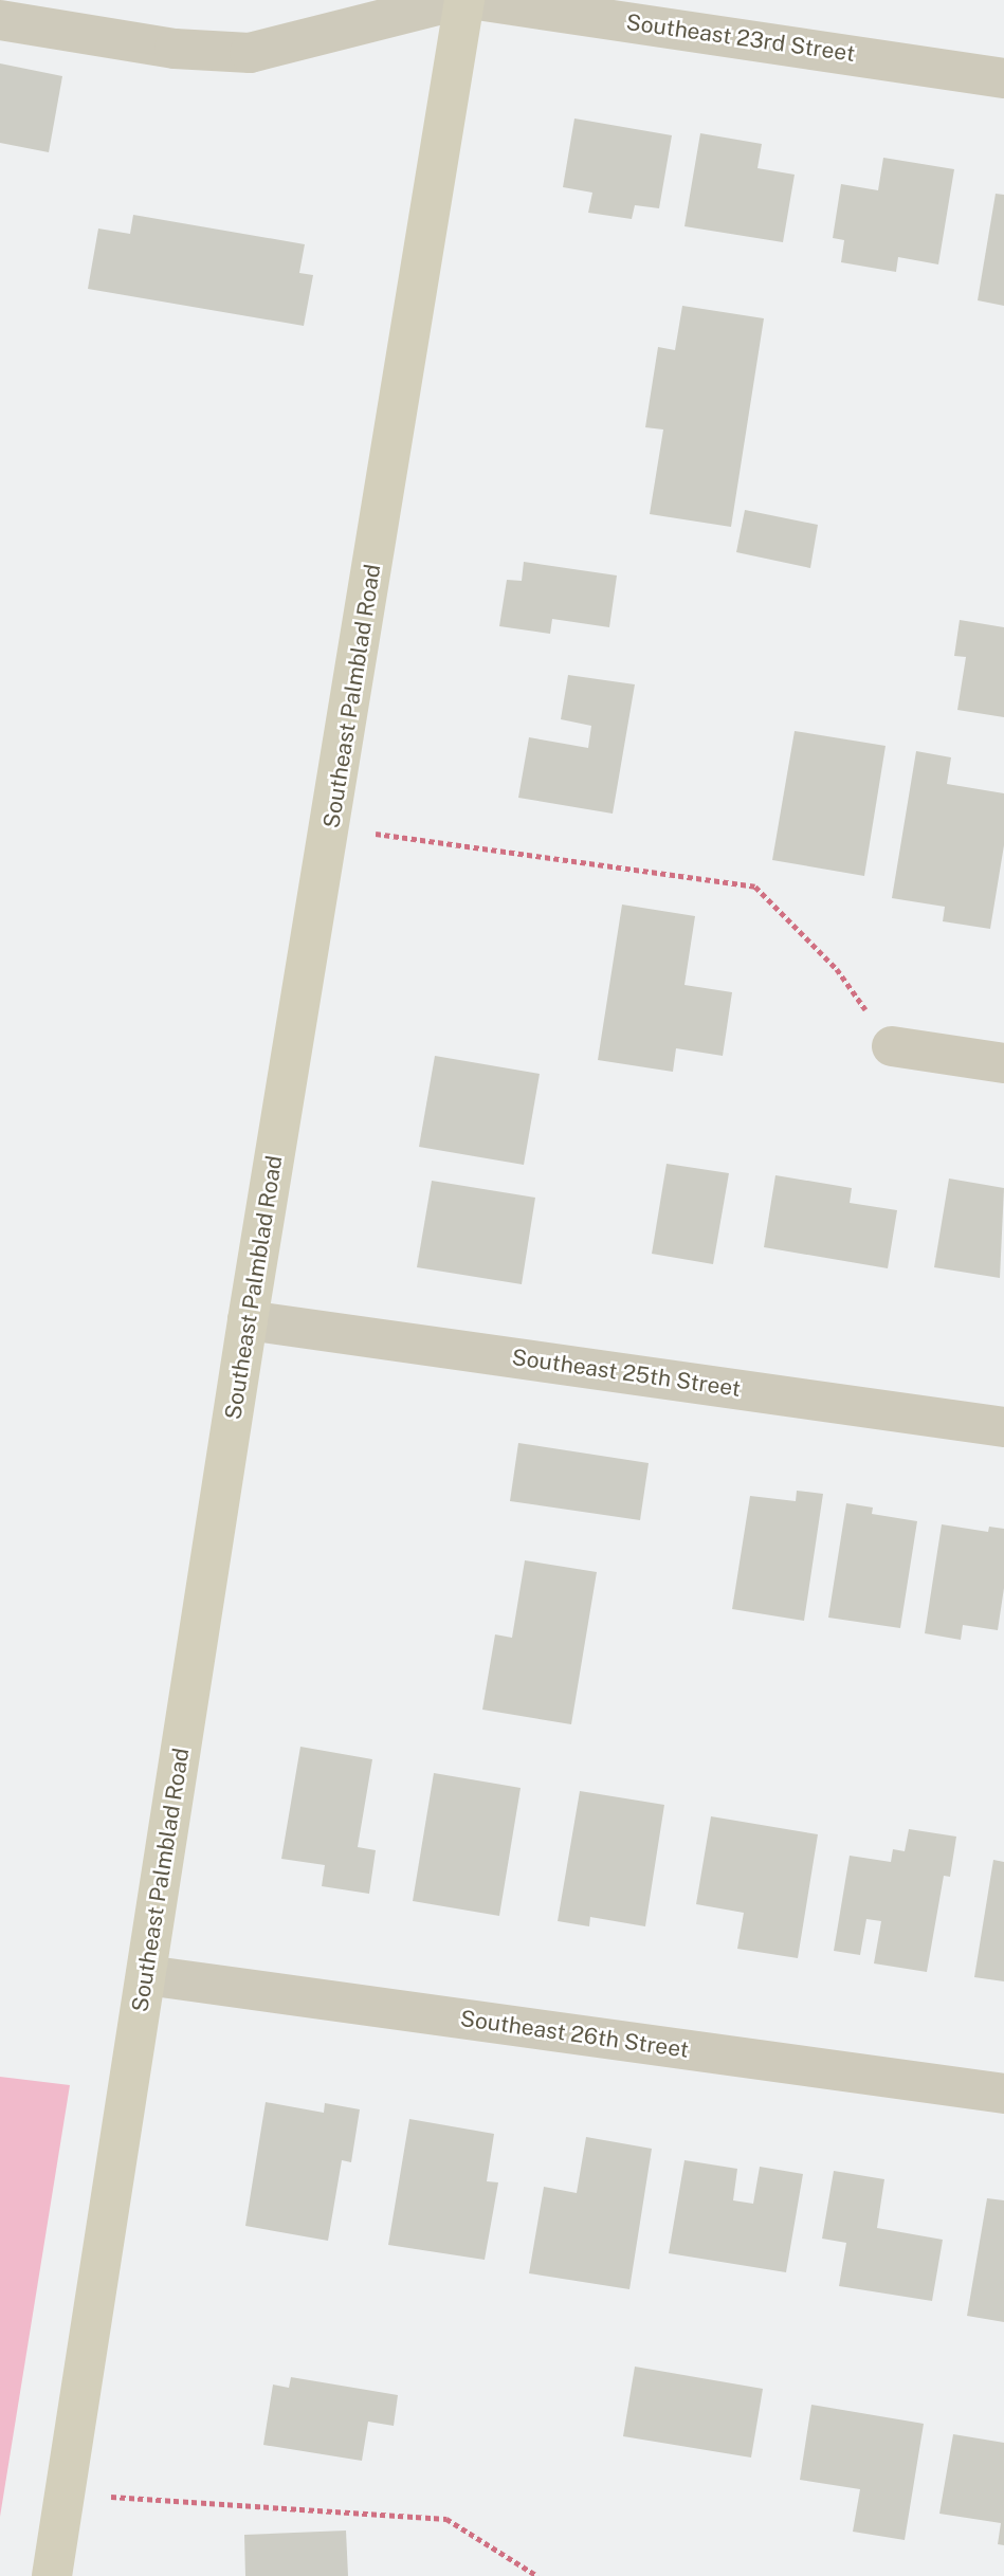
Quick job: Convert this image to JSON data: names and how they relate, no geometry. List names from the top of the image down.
{
  "streets": {
    "street": [
      "Southeast 23rd Street",
      "Southeast Palmblad Road",
      "Southeast 25th Street",
      "Southeast 26th Street"
    ]
  },
  "crossings": [
    ["Southeast Palmblad Road", "Southeast 25th Street"],
    ["Southeast Palmblad Road", "Southeast 26th Street"]
  ]
}
